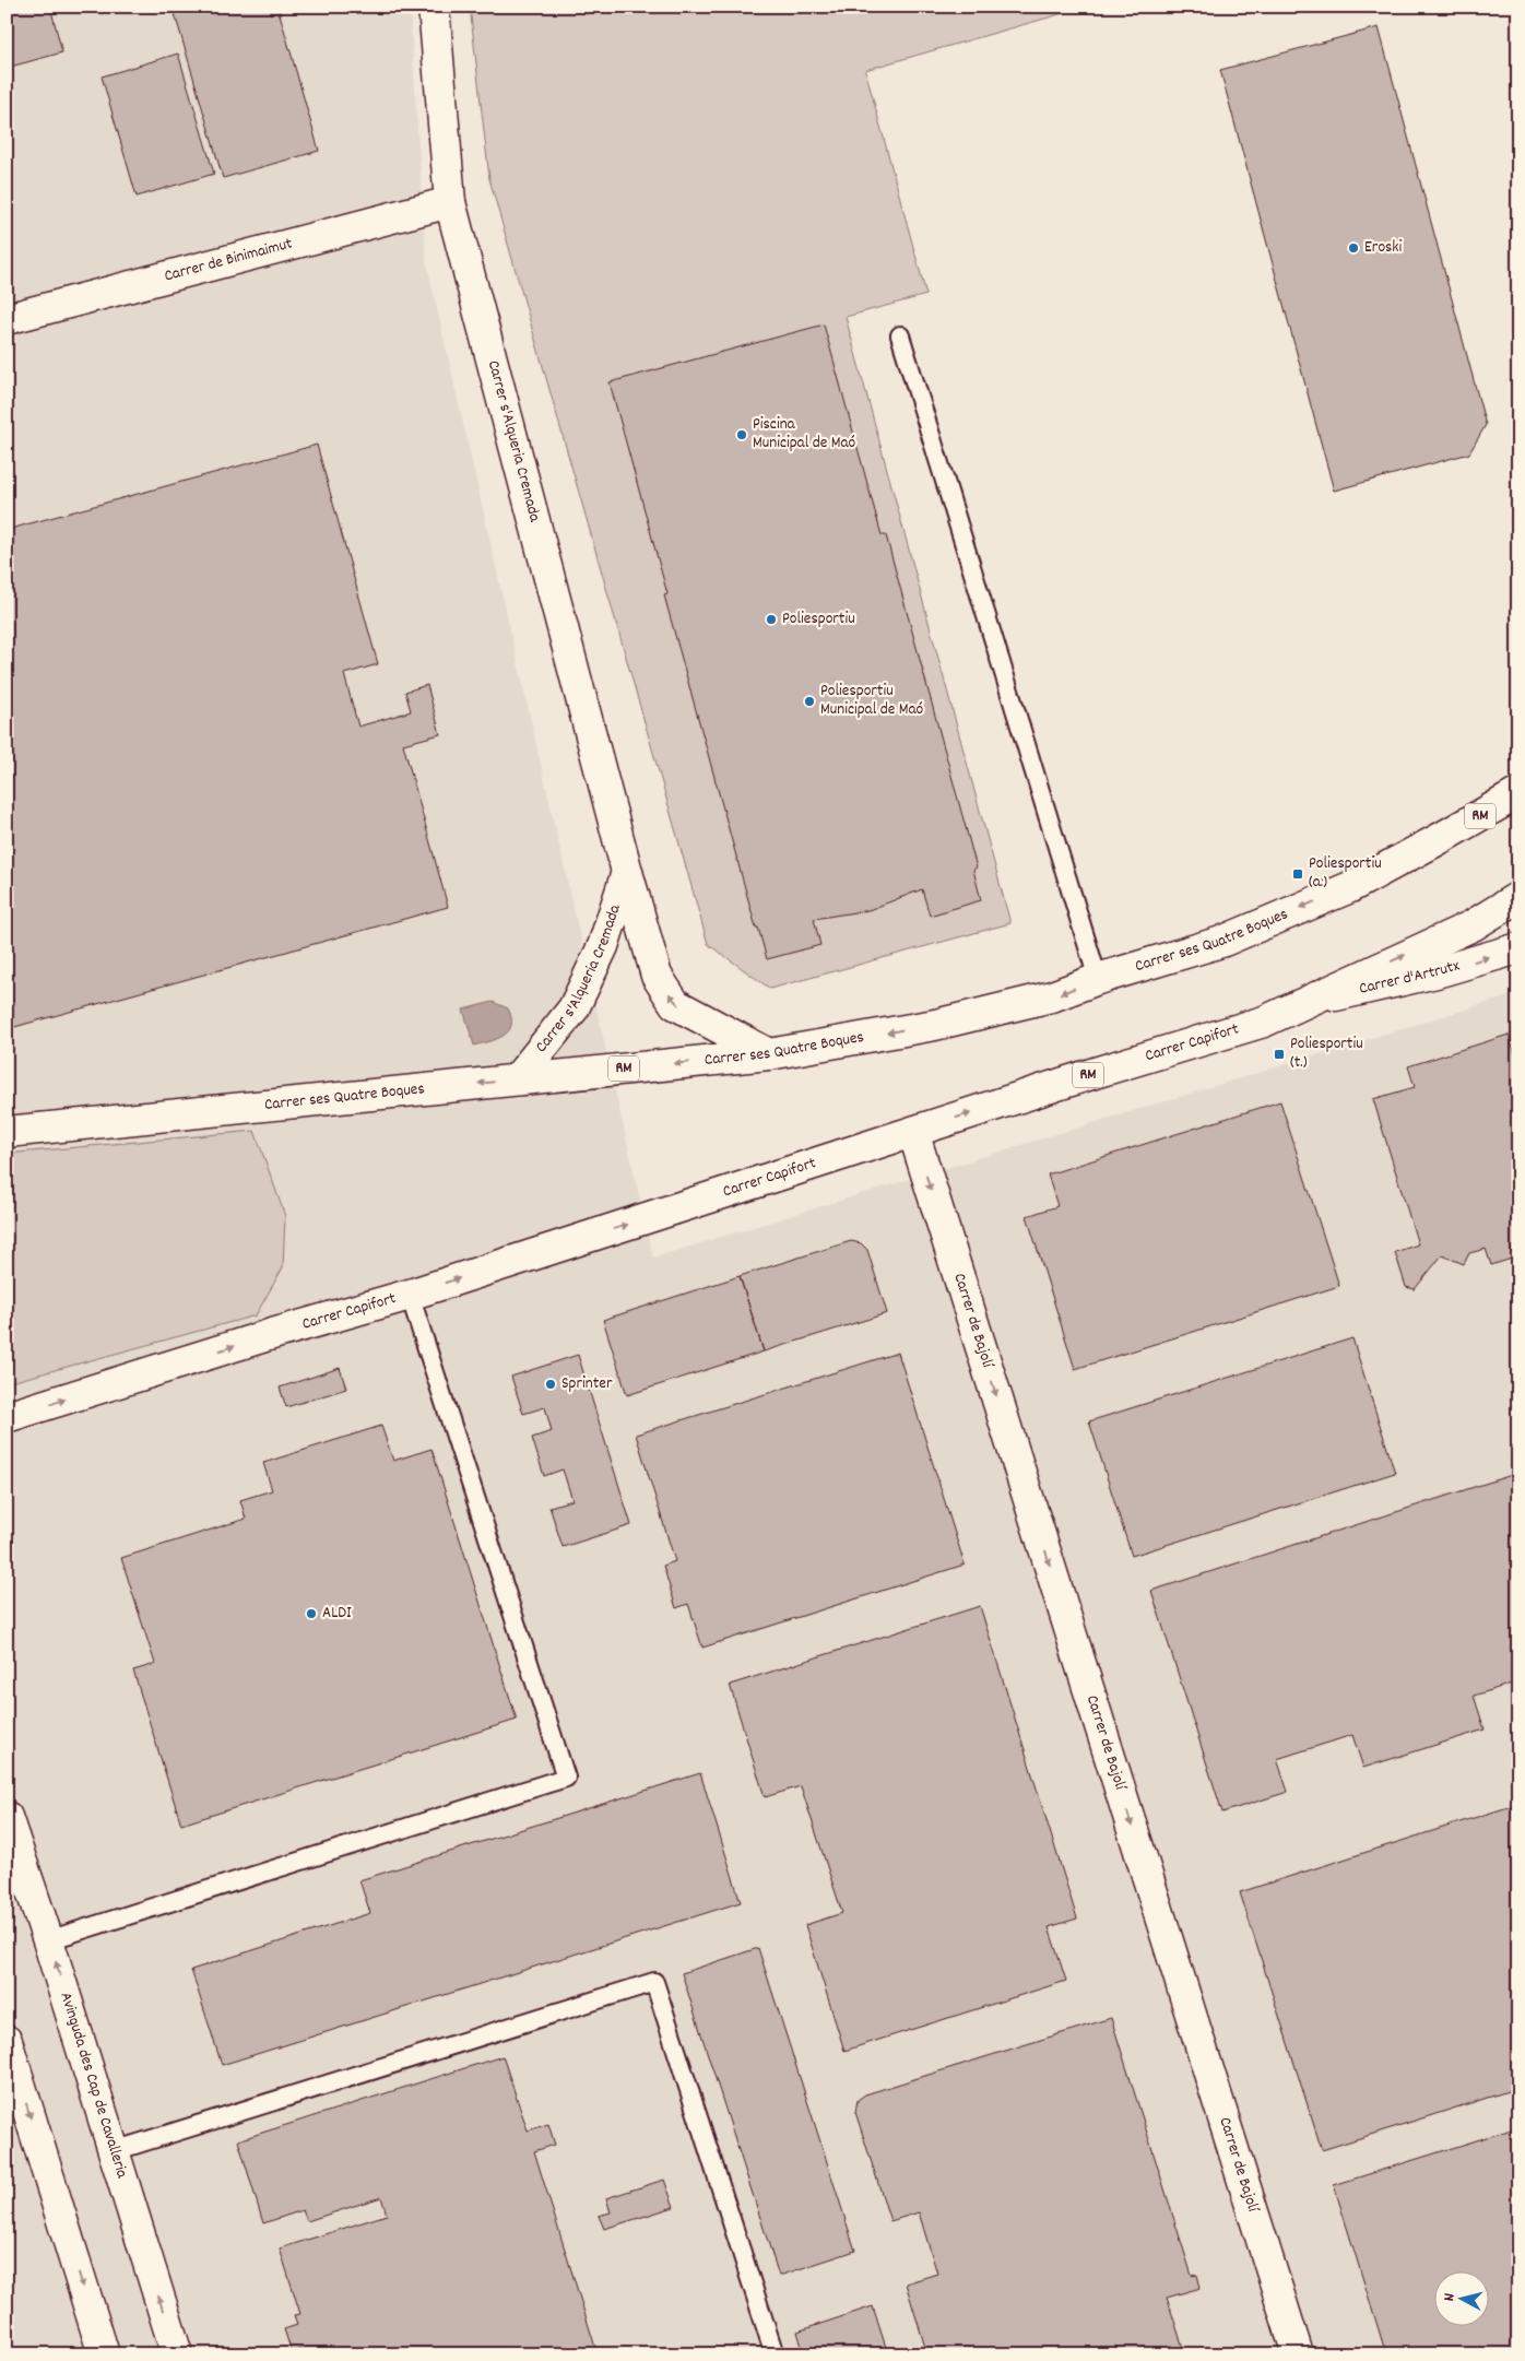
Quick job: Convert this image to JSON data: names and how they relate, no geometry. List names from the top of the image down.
{
  "streets": {
    "street": [
      "Carrer de Binimaimut",
      "Carrer s'Alqueria Cremada",
      "RM",
      "Carrer ses Quatre Boques",
      "Carrer d'Artrutx",
      "Carrer Capifort",
      "Carrer de Bajolí",
      "Avinguda des Cap de Cavalleria"
    ]
  },
  "crossings": [
    ["Carrer de Binimaimut", "Carrer s'Alqueria Cremada"],
    ["Carrer s'Alqueria Cremada", "Carrer ses Quatre Boques"],
    ["Carrer d'Artrutx", "Carrer Capifort"],
    ["Carrer Capifort", "Carrer de Bajolí"]
  ],
  "one_way": [
    "Carrer ses Quatre Boques",
    "Carrer d'Artrutx",
    "Carrer Capifort",
    "Carrer de Bajolí"
  ],
  "places": {
    "other": [
      "Eroski",
      "Piscina Municipal de Maó",
      "Poliesportiu",
      "Poliesportiu Municipal de Maó",
      "Sprinter",
      "ALDI"
    ],
    "transit": ["Poliesportiu (a.)", "Poliesportiu (t.)"]
  },
  "north": "left"
}
